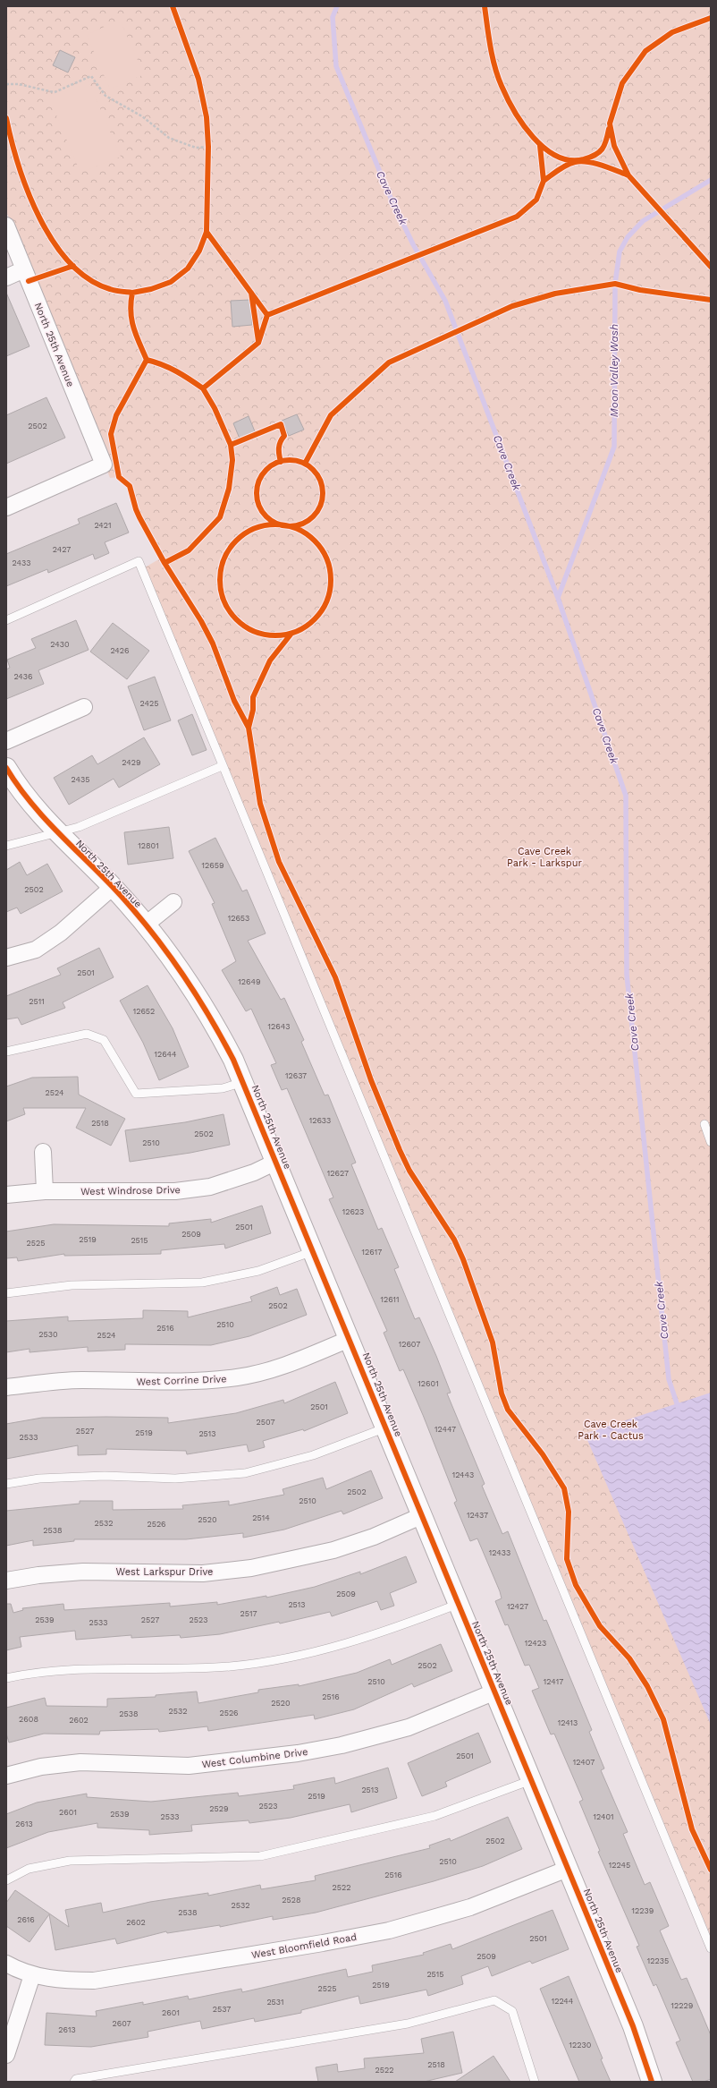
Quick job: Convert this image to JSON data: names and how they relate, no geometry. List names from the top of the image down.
{
  "streets": {
    "street": [
      "North 25th Avenue",
      "West Windrose Drive",
      "West Corrine Drive",
      "West Larkspur Drive",
      "West Columbine Drive",
      "West Bloomfield Road"
    ]
  },
  "crossings": [
    ["North 25th Avenue", "West Windrose Drive"],
    ["North 25th Avenue", "West Corrine Drive"],
    ["North 25th Avenue", "West Larkspur Drive"],
    ["North 25th Avenue", "West Columbine Drive"],
    ["North 25th Avenue", "West Bloomfield Road"]
  ],
  "water": ["Cave Creek", "Moon Valley Wash"],
  "parks": ["Cave Creek Park - Larkspur", "Cave Creek Park - Cactus"],
  "house_numbers": [
    "2502",
    "2421",
    "2427",
    "2433",
    "2430",
    "2426",
    "2436",
    "2425",
    "2429",
    "2435",
    "12801",
    "12659",
    "2502",
    "12653",
    "2501",
    "12649",
    "2511",
    "12652",
    "12643",
    "12644",
    "12637",
    "2524",
    "12633",
    "2518",
    "2502",
    "2510",
    "12627",
    "12623",
    "2501",
    "2509",
    "2519",
    "2515",
    "2525",
    "12617",
    "12611",
    "2502",
    "2510",
    "2516",
    "2530",
    "2524",
    "12607",
    "12601",
    "2501",
    "2507",
    "12447",
    "2527",
    "2519",
    "2513",
    "2533",
    "12443",
    "2502",
    "2510",
    "12437",
    "2514",
    "2520",
    "2532",
    "2526",
    "2538",
    "12433",
    "2509",
    "2513",
    "12427",
    "2517",
    "2539",
    "2527",
    "2523",
    "2533",
    "12423",
    "2502",
    "2510",
    "12417",
    "2516",
    "2520",
    "2532",
    "2526",
    "2538",
    "2608",
    "2602",
    "12413",
    "2501",
    "12407",
    "2513",
    "2519",
    "2523",
    "2529",
    "2601",
    "2539",
    "2533",
    "12401",
    "2613",
    "2502",
    "2510",
    "12245",
    "2516",
    "2522",
    "2528",
    "2532",
    "12239",
    "2538",
    "2616",
    "2602",
    "2501",
    "2509",
    "12235",
    "2515",
    "2519",
    "2525",
    "12244",
    "2531",
    "12229",
    "2537",
    "2601",
    "2607",
    "2613",
    "12230",
    "2518",
    "2522"
  ]
}
